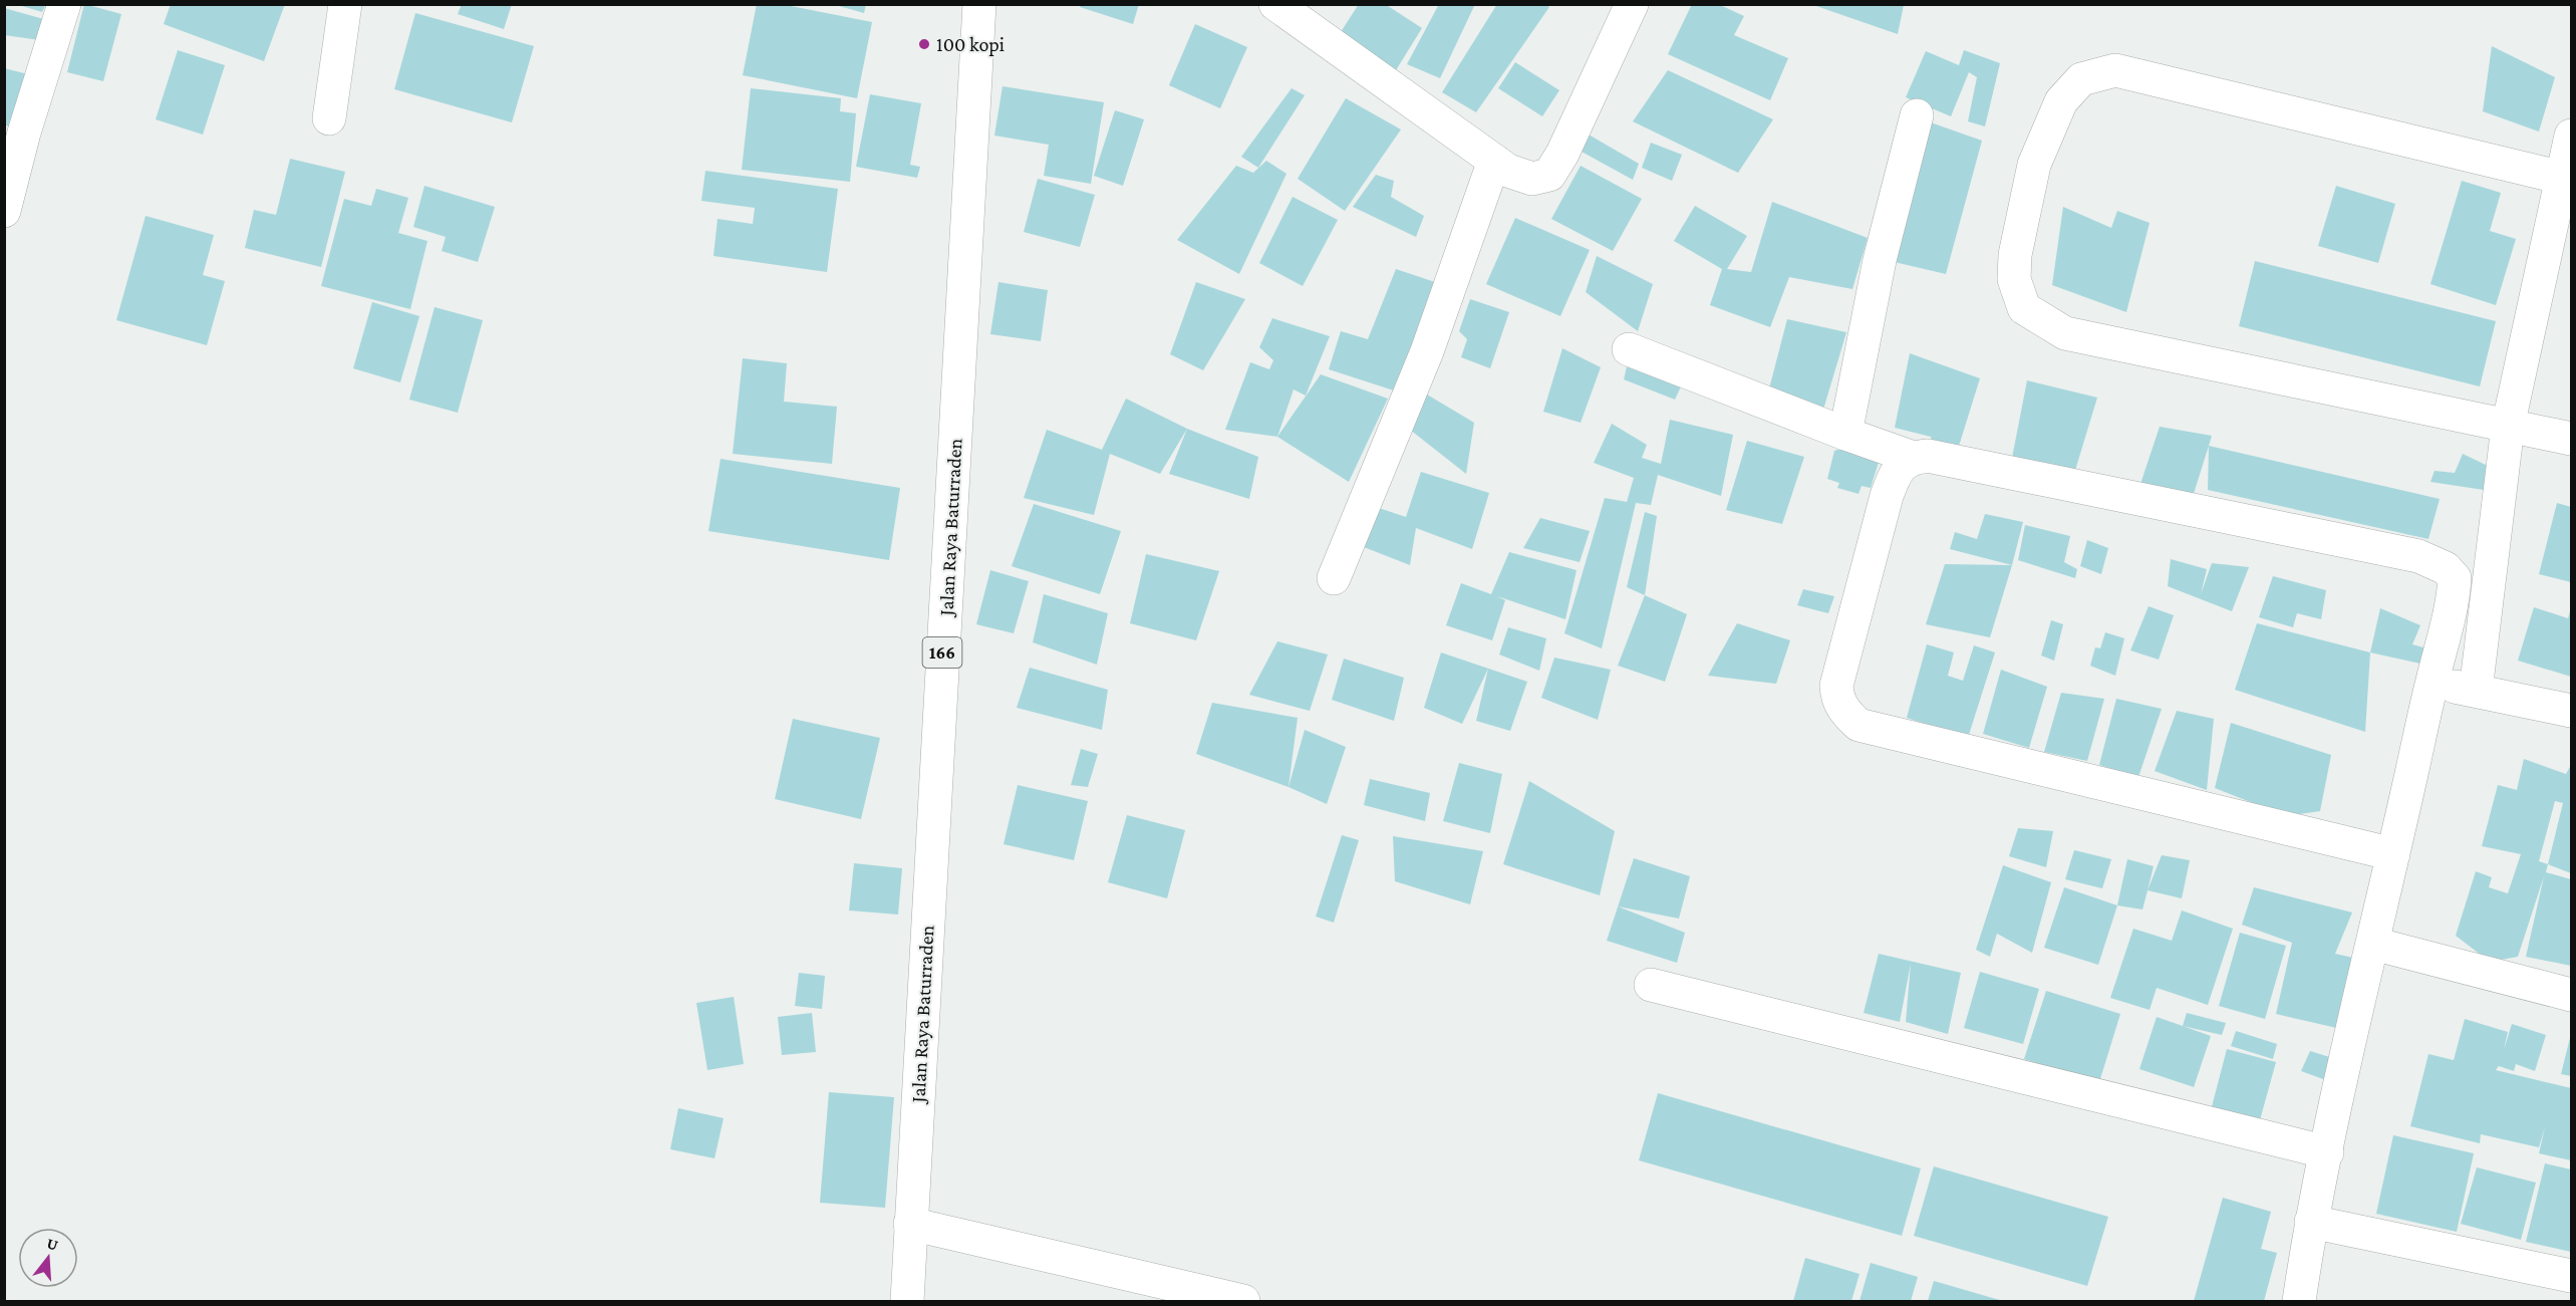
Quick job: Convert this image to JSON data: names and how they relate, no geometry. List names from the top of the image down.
{
  "streets": {
    "street": ["Jalan Raya Baturraden", "166"]
  },
  "places": ["100 kopi"],
  "north": "top"
}
